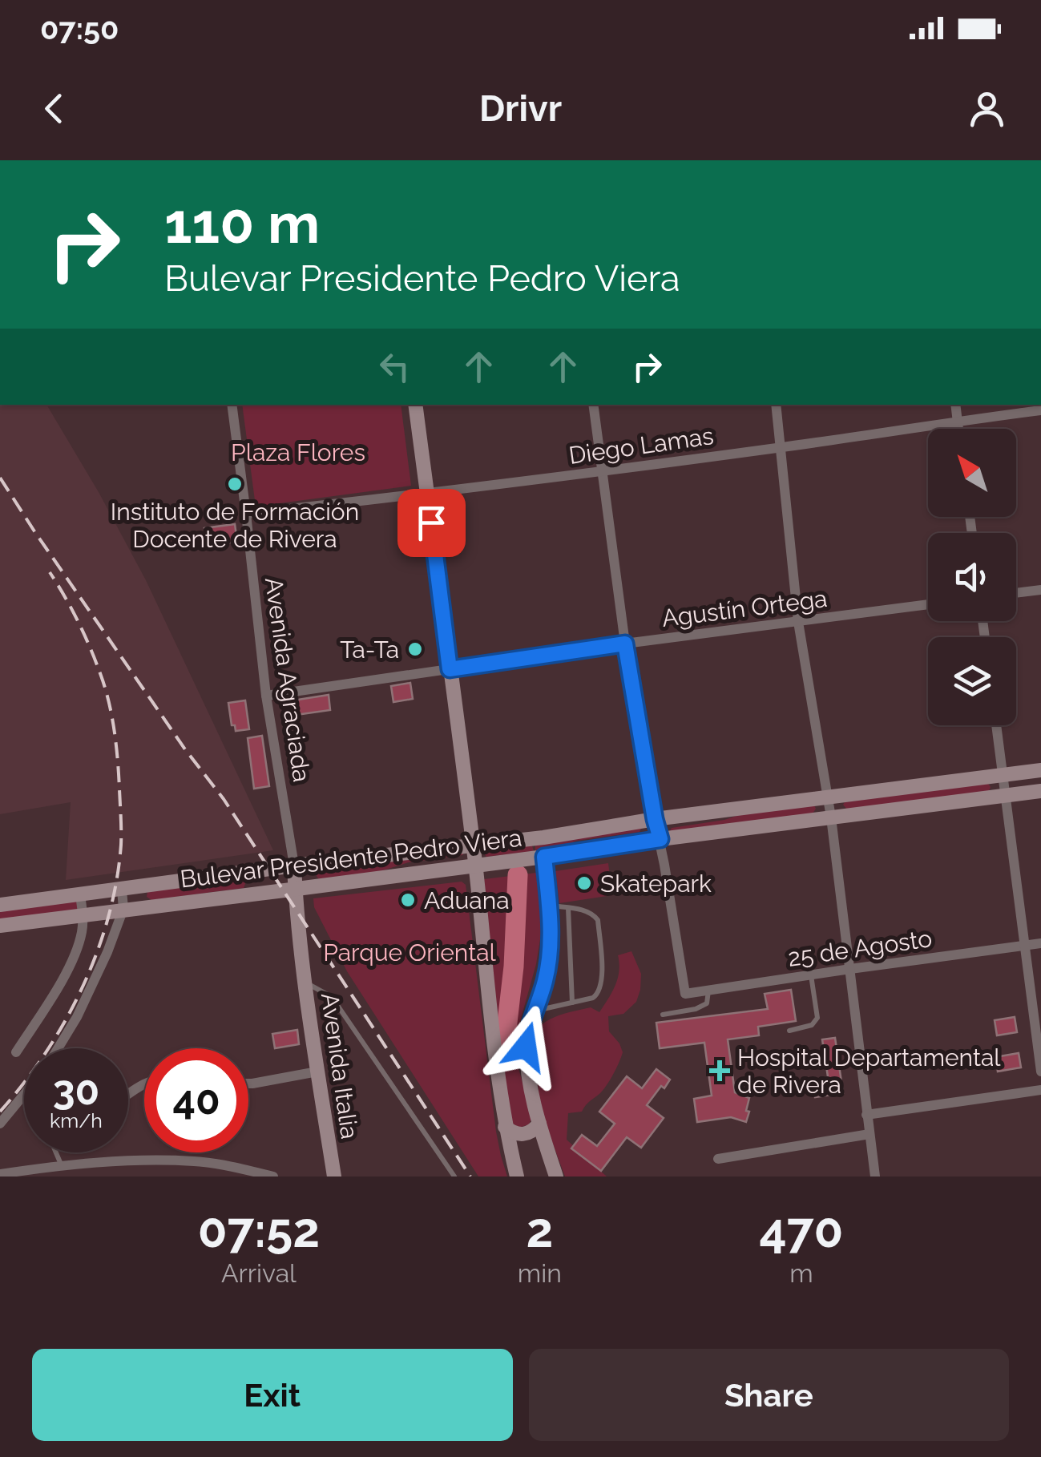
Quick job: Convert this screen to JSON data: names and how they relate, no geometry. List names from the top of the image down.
{
  "streets": {
    "street": [
      "Diego Lamas",
      "Agustín Ortega",
      "Avenida Agraciada",
      "Bulevar Presidente Pedro Viera",
      "25 de Agosto",
      "Avenida Italia"
    ]
  },
  "crossings": [
    ["Diego Lamas", "Avenida Agraciada"],
    ["Agustín Ortega", "Avenida Agraciada"],
    ["Avenida Agraciada", "Bulevar Presidente Pedro Viera"],
    ["Avenida Agraciada", "Avenida Italia"],
    ["Bulevar Presidente Pedro Viera", "25 de Agosto"],
    ["Bulevar Presidente Pedro Viera", "Avenida Italia"]
  ],
  "parks": ["Plaza Flores", "Parque Oriental"],
  "places": {
    "other": [
      "Instituto de Formación Docente de Rivera",
      "Ta-Ta",
      "Skatepark",
      "Aduana"
    ],
    "health": ["Hospital Departamental de Rivera"]
  },
  "north": "top left",
  "page": {
    "status": "07:50",
    "header": "Drivr",
    "turn": ["110 m", "Bulevar Presidente Pedro Viera"],
    "speed": "30 km/h",
    "limit": "40",
    "eta": [
      "07:52",
      "Arrival",
      "2",
      "min",
      "470",
      "m"
    ],
    "buttons": ["Exit", "Share"]
  }
}
